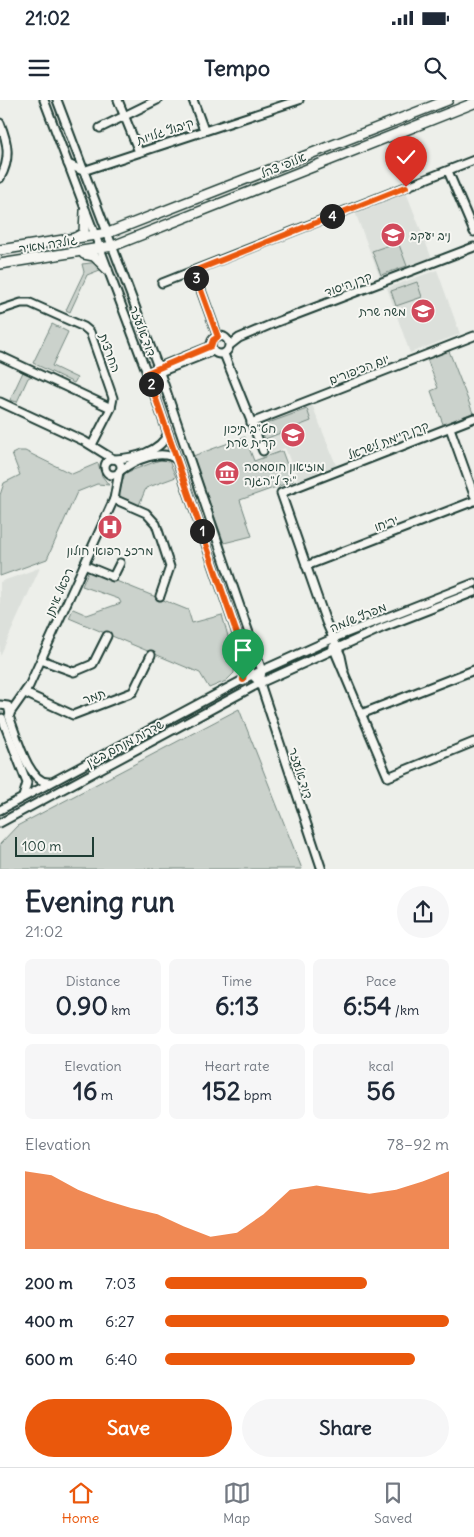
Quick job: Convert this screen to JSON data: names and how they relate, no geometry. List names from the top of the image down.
{
  "streets": {
    "main road": ["אלופי צהל", "גולדה מאיר"],
    "street": [
      "קיבוץ גלויות",
      "קרן היסוד",
      "דוד אלעזר",
      "החרצית",
      "יום הכיפורים",
      "קרן קיימת לישראל",
      "יריחו",
      "רפאל איתן",
      "מפרץ שלמה",
      "תמר",
      "שדרות מנחם בגין"
    ]
  },
  "crossings": [
    ["קיבוץ גלויות", "דוד אלעזר"],
    ["אלופי צהל", "גולדה מאיר"],
    ["אלופי צהל", "דוד אלעזר"],
    ["גולדה מאיר", "דוד אלעזר"],
    ["דוד אלעזר", "מפרץ שלמה"],
    ["דוד אלעזר", "שדרות מנחם בגין"],
    ["קרן קיימת לישראל", "יריחו"],
    ["רפאל איתן", "תמר"],
    ["מפרץ שלמה", "שדרות מנחם בגין"]
  ],
  "places": {
    "school or university": ["ניב יעקב", "משה שרת", "חט\"ב תיכון קרית שרת"],
    "museum": ["מוזיאון חוסמסה יד ל\"הגנה\""],
    "hospital": ["מרכז רפואי חולון"]
  },
  "scale_bar": "100 m",
  "page": {
    "status": "21:02",
    "header": "Tempo",
    "pins": [
      "4",
      "3",
      "2",
      "1"
    ],
    "scale": "100 m",
    "heading": ["Evening run", "21:02"],
    "stats": [
      ["Distance", "0.90 km"],
      ["Time", "6:13"],
      ["Pace", "6:54 /km"],
      ["Elevation", "16 m"],
      ["Heart rate", "152 bpm"],
      ["kcal", "56"]
    ],
    "chart": ["Elevation", "78–92 m"],
    "list": [
      {
        "name": "200 m",
        "note": "7:03"
      },
      {
        "name": "400 m",
        "note": "6:27"
      },
      {
        "name": "600 m",
        "note": "6:40"
      }
    ],
    "buttons": ["Save", "Share"],
    "tabs": ["Home", "Map", "Saved"]
  }
}
